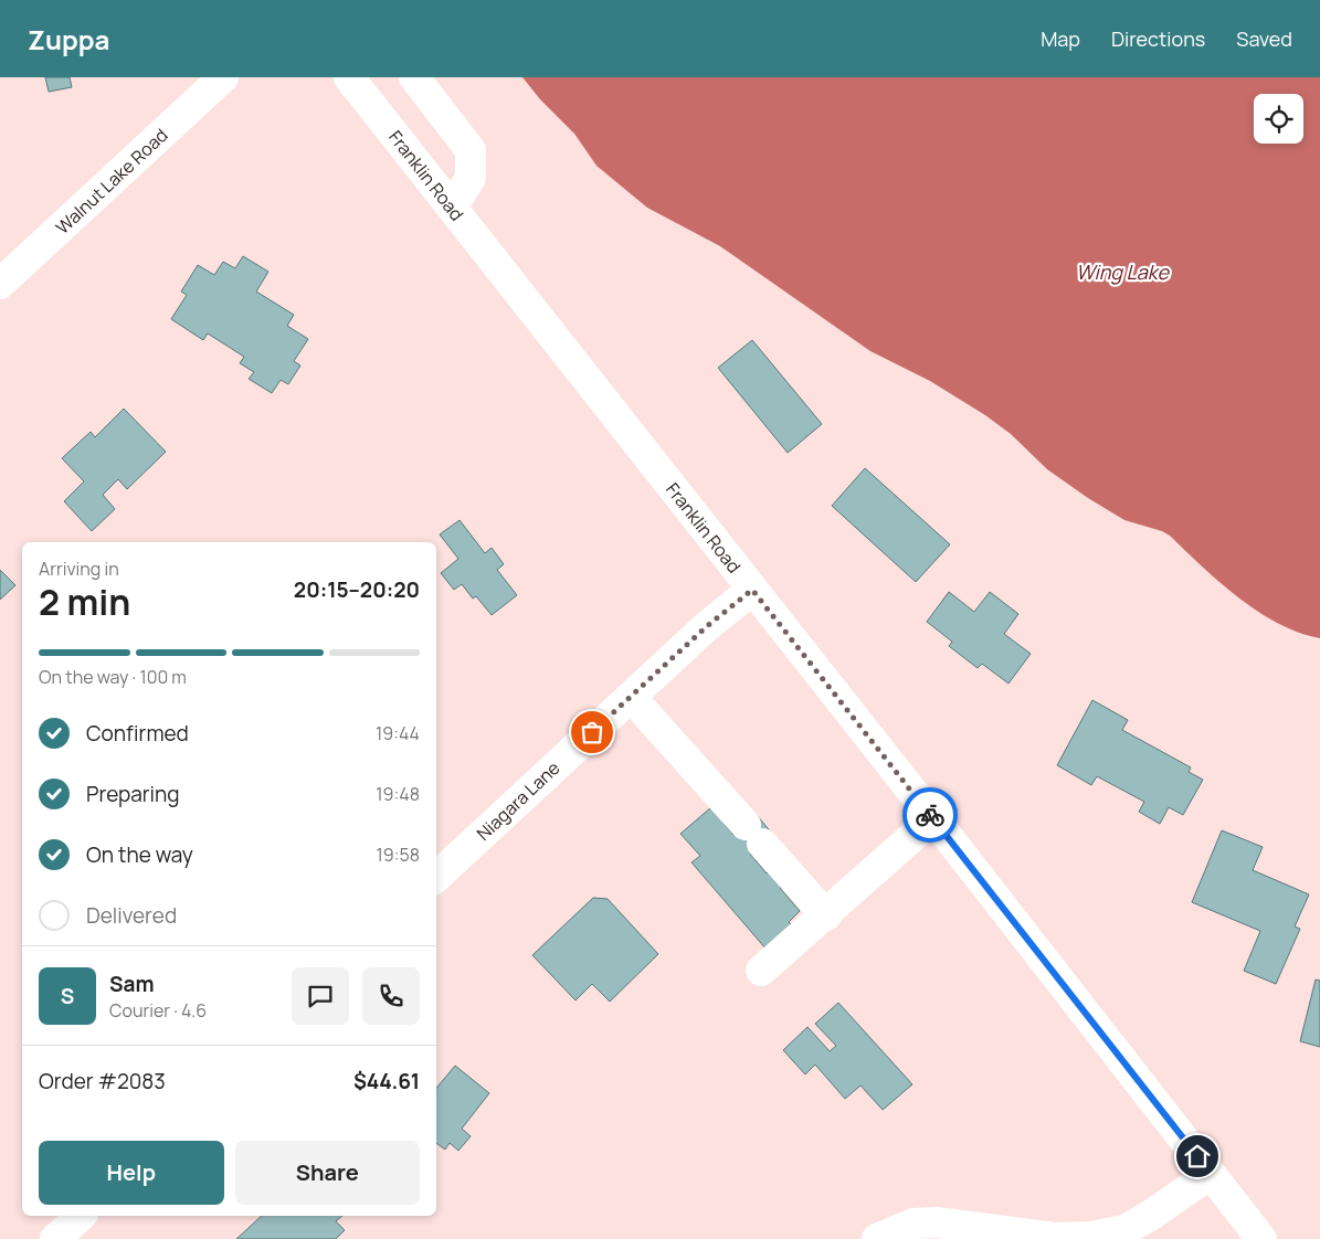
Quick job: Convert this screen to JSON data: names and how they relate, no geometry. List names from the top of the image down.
{
  "streets": {
    "street": ["Franklin Road", "Walnut Lake Road", "Niagara Lane"]
  },
  "crossings": [
    ["Franklin Road", "Niagara Lane"]
  ],
  "water": ["Wing Lake"],
  "page": {
    "header": "Zuppa",
    "nav": ["Map", "Directions", "Saved"],
    "heading": ["2 min", "Arriving in", "20:15–20:20"],
    "panel": [
      "Sam",
      "Courier · 4.6",
      "Order #2083",
      "$44.61"
    ],
    "bar": "On the way · 100 m",
    "list": [
      ["Confirmed", "19:44"],
      ["Preparing", "19:48"],
      ["On the way", "19:58"],
      "Delivered"
    ],
    "round": "S",
    "buttons": ["Help", "Share"]
  }
}
